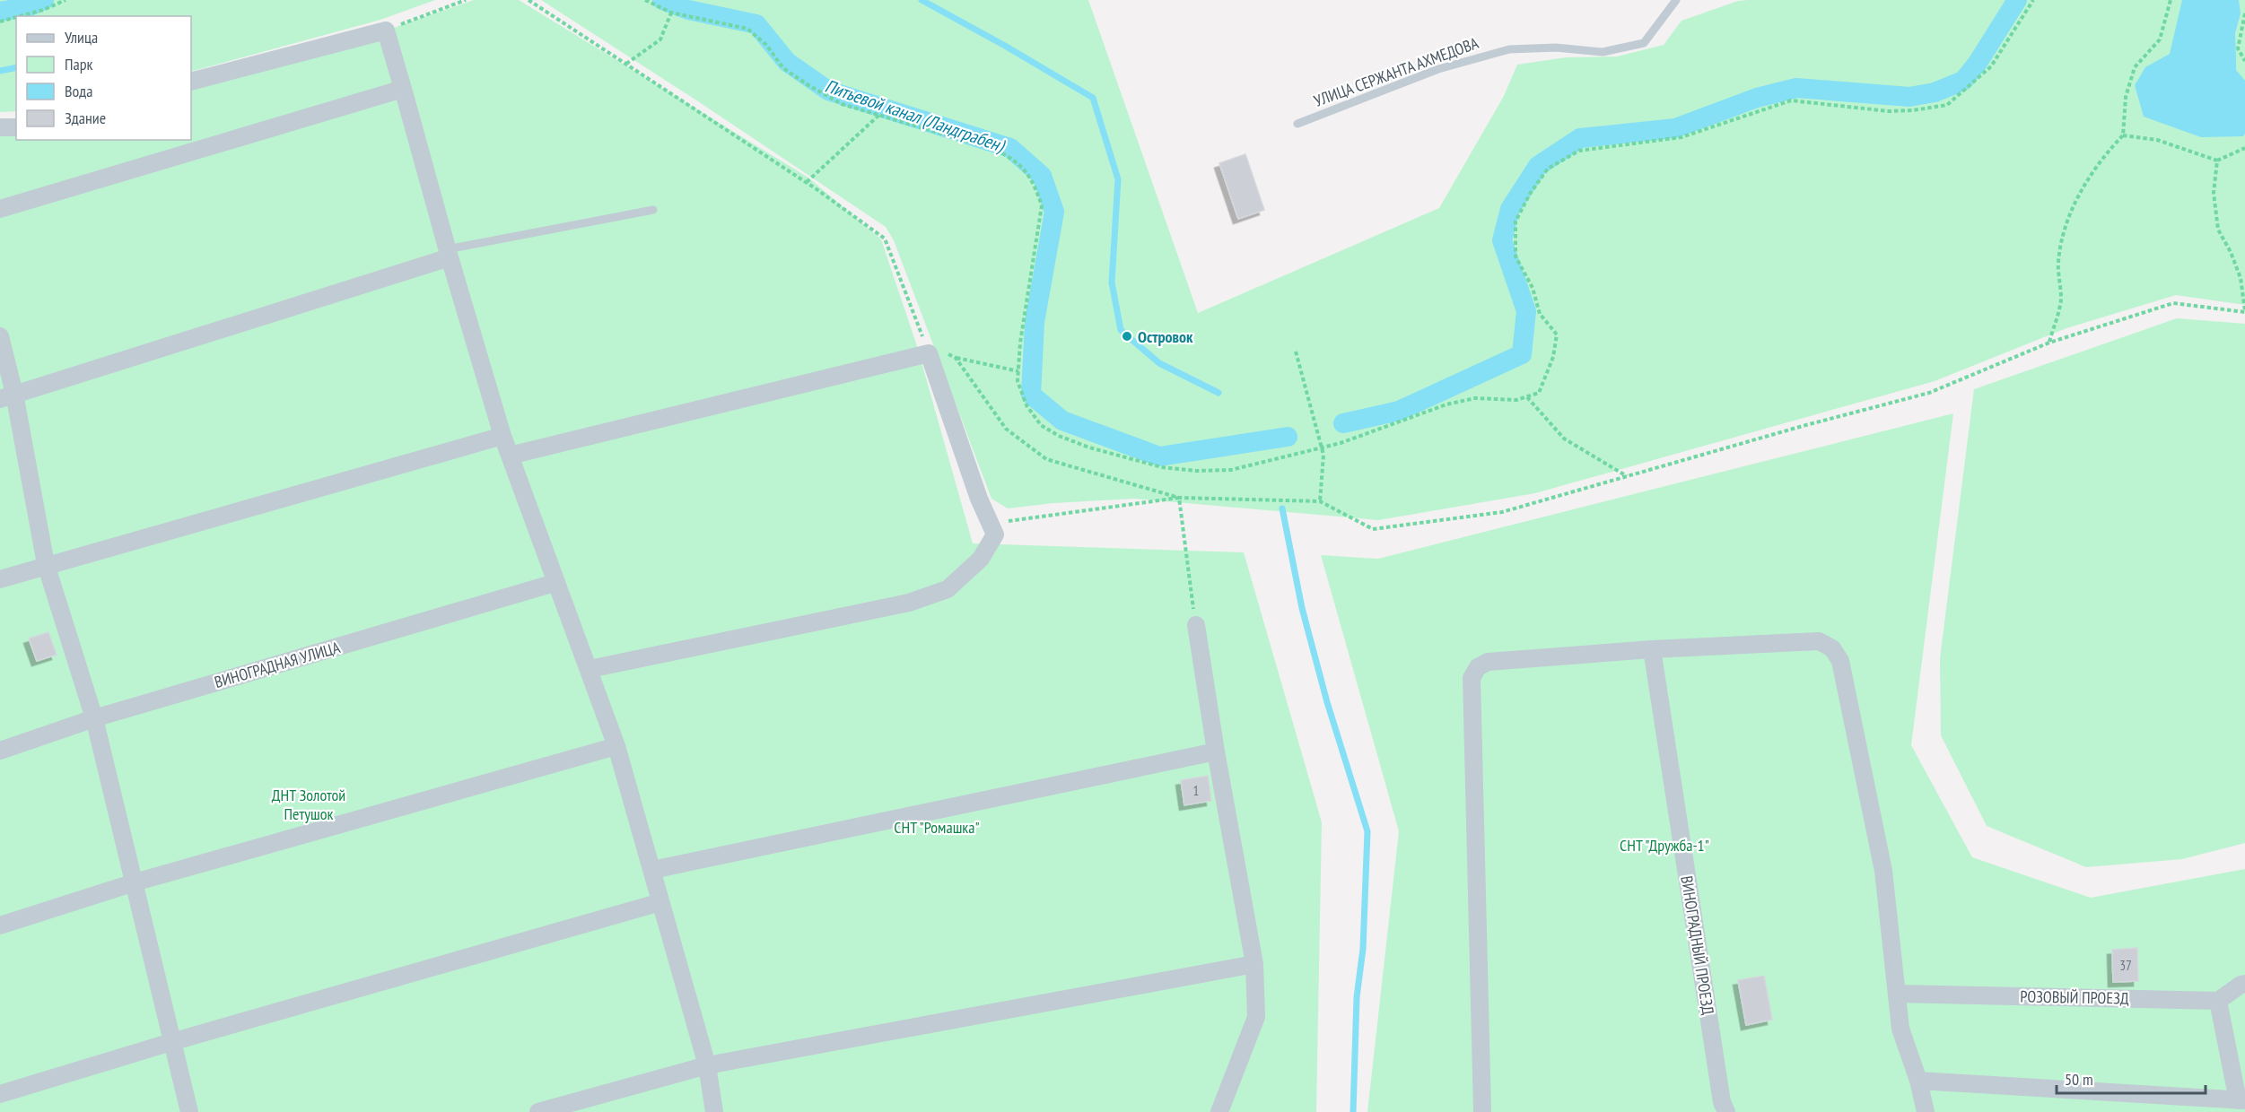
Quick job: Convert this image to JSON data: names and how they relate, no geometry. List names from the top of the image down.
{
  "streets": {
    "street": ["ВИНОГРАДНАЯ УЛИЦА", "ВИНОГРАДНЫЙ ПРОЕЗД", "РОЗОВЫЙ ПРОЕЗД"],
    "lane": ["УЛИЦА СЕРЖАНТА АХМЕДОВА"]
  },
  "water": ["Питьевой канал (Ландграбен)"],
  "parks": ["ДНТ Золотой Петушок", "СНТ \"Ромашка\"", "СНТ \"Дружба-1\""],
  "places": ["Островок"],
  "house_numbers": ["1", "37"],
  "legend": [
    "Улица",
    "Парк",
    "Вода",
    "Здание"
  ],
  "scale_bar": "50 m"
}
